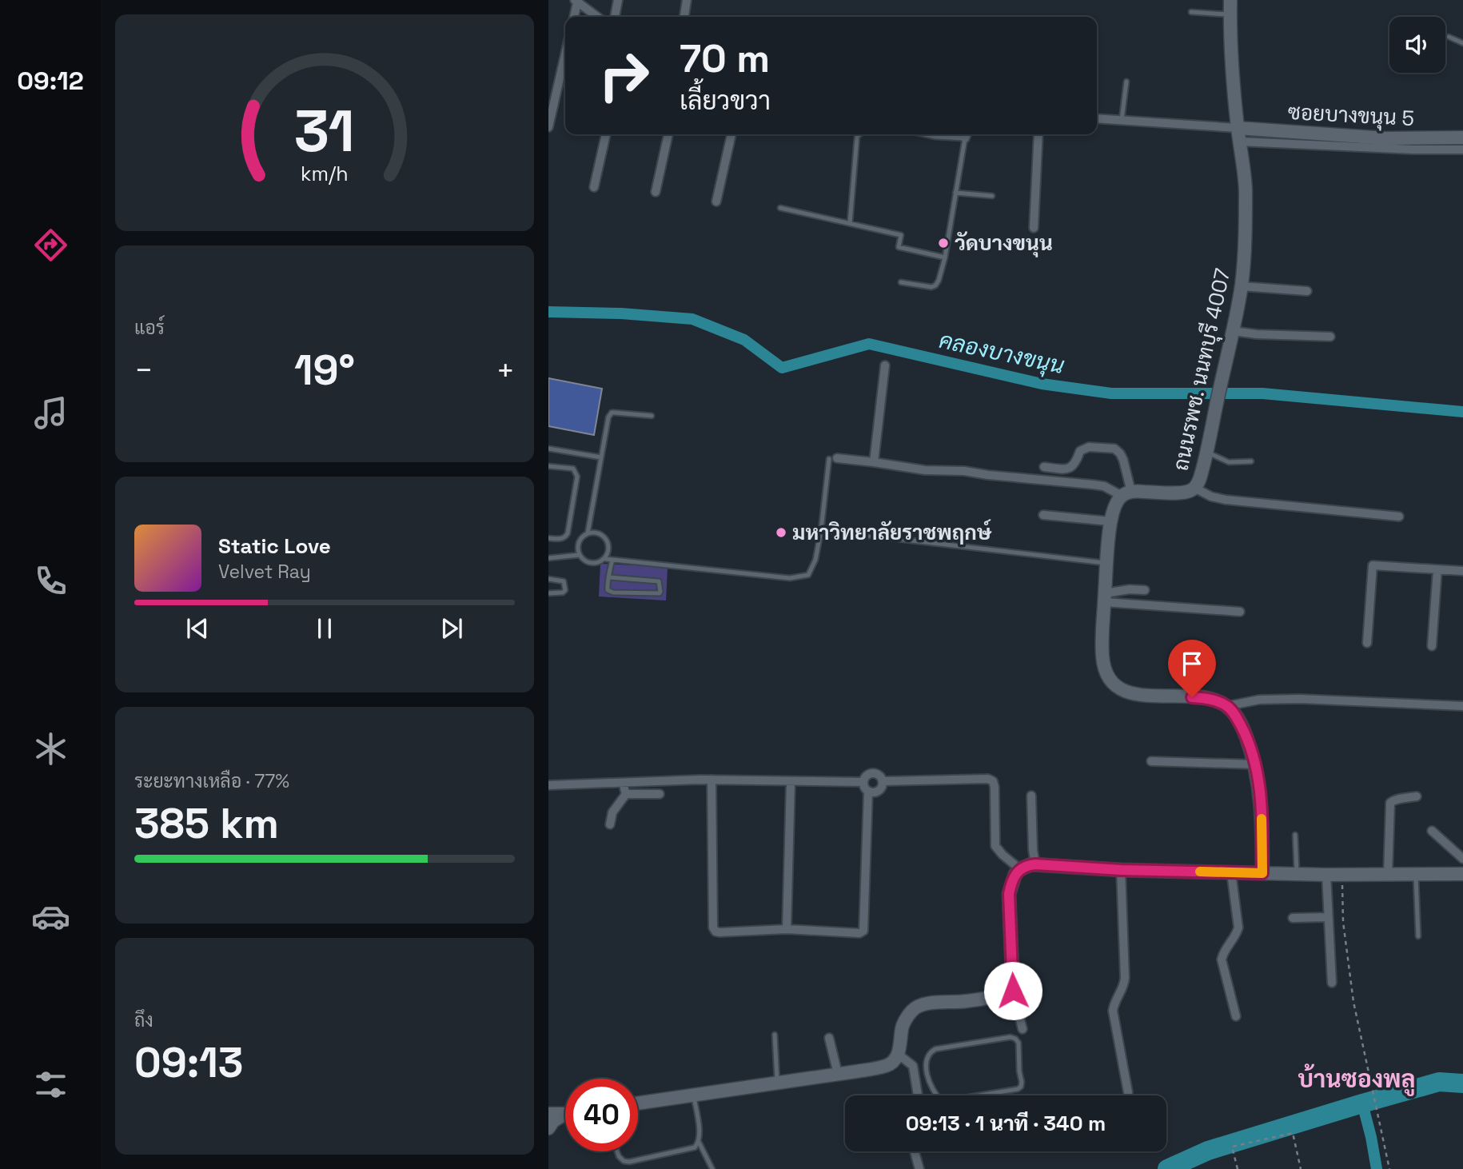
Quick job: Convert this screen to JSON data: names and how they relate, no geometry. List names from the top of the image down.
{
  "streets": {
    "street": ["ซอยบางขนุน 5", "ถนนรพช. นนทบุรี 4007"]
  },
  "crossings": [
    ["ซอยบางขนุน 5", "ถนนรพช. นนทบุรี 4007"]
  ],
  "districts": ["บ้านซองพลู"],
  "water": ["คลองบางขนุน"],
  "places": ["วัดบางขนุน", "มหาวิทยาลัยราชพฤกษ์"],
  "page": {
    "tabs": "09:12",
    "turn": ["70 m", "เลี้ยวขวา"],
    "tile": [
      "แอร์",
      ["ระยะทางเหลือ · 77%", "385 km"],
      ["ถึง", "09:13"]
    ],
    "heat": ["−", "19°", "+"],
    "song": ["Static Love", "Velvet Ray"],
    "limit": "40",
    "trip": "09:13 · 1 นาที · 340 m",
    "gauge": ["31", "km/h"]
  }
}
